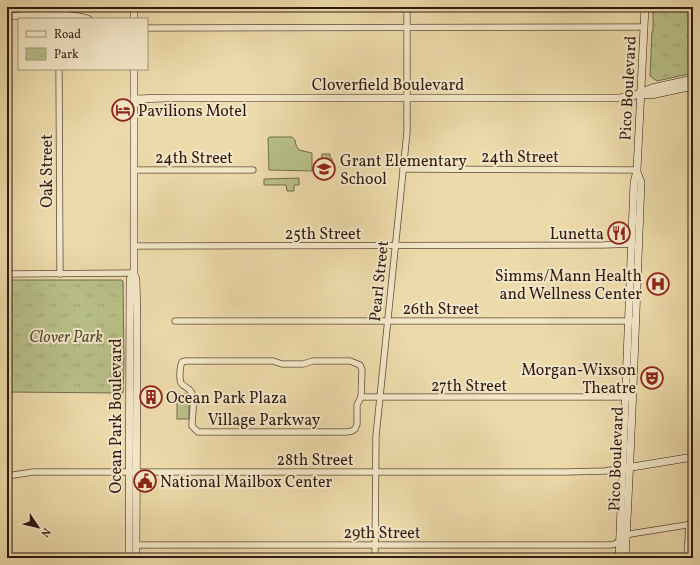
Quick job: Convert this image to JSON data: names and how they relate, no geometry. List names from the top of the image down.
{
  "streets": {
    "street": [
      "Cloverfield Boulevard",
      "Pico Boulevard",
      "24th Street",
      "Oak Street",
      "25th Street",
      "Pearl Street",
      "26th Street",
      "27th Street",
      "Ocean Park Boulevard",
      "Village Parkway",
      "28th Street",
      "29th Street"
    ]
  },
  "crossings": [
    ["Cloverfield Boulevard", "Pico Boulevard"],
    ["Cloverfield Boulevard", "Pearl Street"],
    ["Cloverfield Boulevard", "Ocean Park Boulevard"],
    ["Pico Boulevard", "24th Street"],
    ["Pico Boulevard", "25th Street"],
    ["Pico Boulevard", "26th Street"],
    ["Pico Boulevard", "27th Street"],
    ["Pico Boulevard", "28th Street"],
    ["Pico Boulevard", "29th Street"],
    ["24th Street", "Pearl Street"],
    ["24th Street", "Ocean Park Boulevard"],
    ["25th Street", "Pearl Street"],
    ["25th Street", "Ocean Park Boulevard"],
    ["Pearl Street", "26th Street"],
    ["Pearl Street", "27th Street"],
    ["Pearl Street", "28th Street"],
    ["Pearl Street", "29th Street"],
    ["27th Street", "Village Parkway"],
    ["Ocean Park Boulevard", "28th Street"],
    ["Ocean Park Boulevard", "29th Street"]
  ],
  "parks": ["Clover Park"],
  "places": {
    "hotel": ["Pavilions Motel"],
    "school or university": ["Grant Elementary School"],
    "restaurant": ["Lunetta"],
    "hospital": ["Simms/Mann Health and Wellness Center"],
    "theatre": ["Morgan-Wixson Theatre"],
    "building": ["Ocean Park Plaza"],
    "public building": ["National Mailbox Center"]
  },
  "legend": ["Road", "Park"],
  "north": "bottom right"
}
